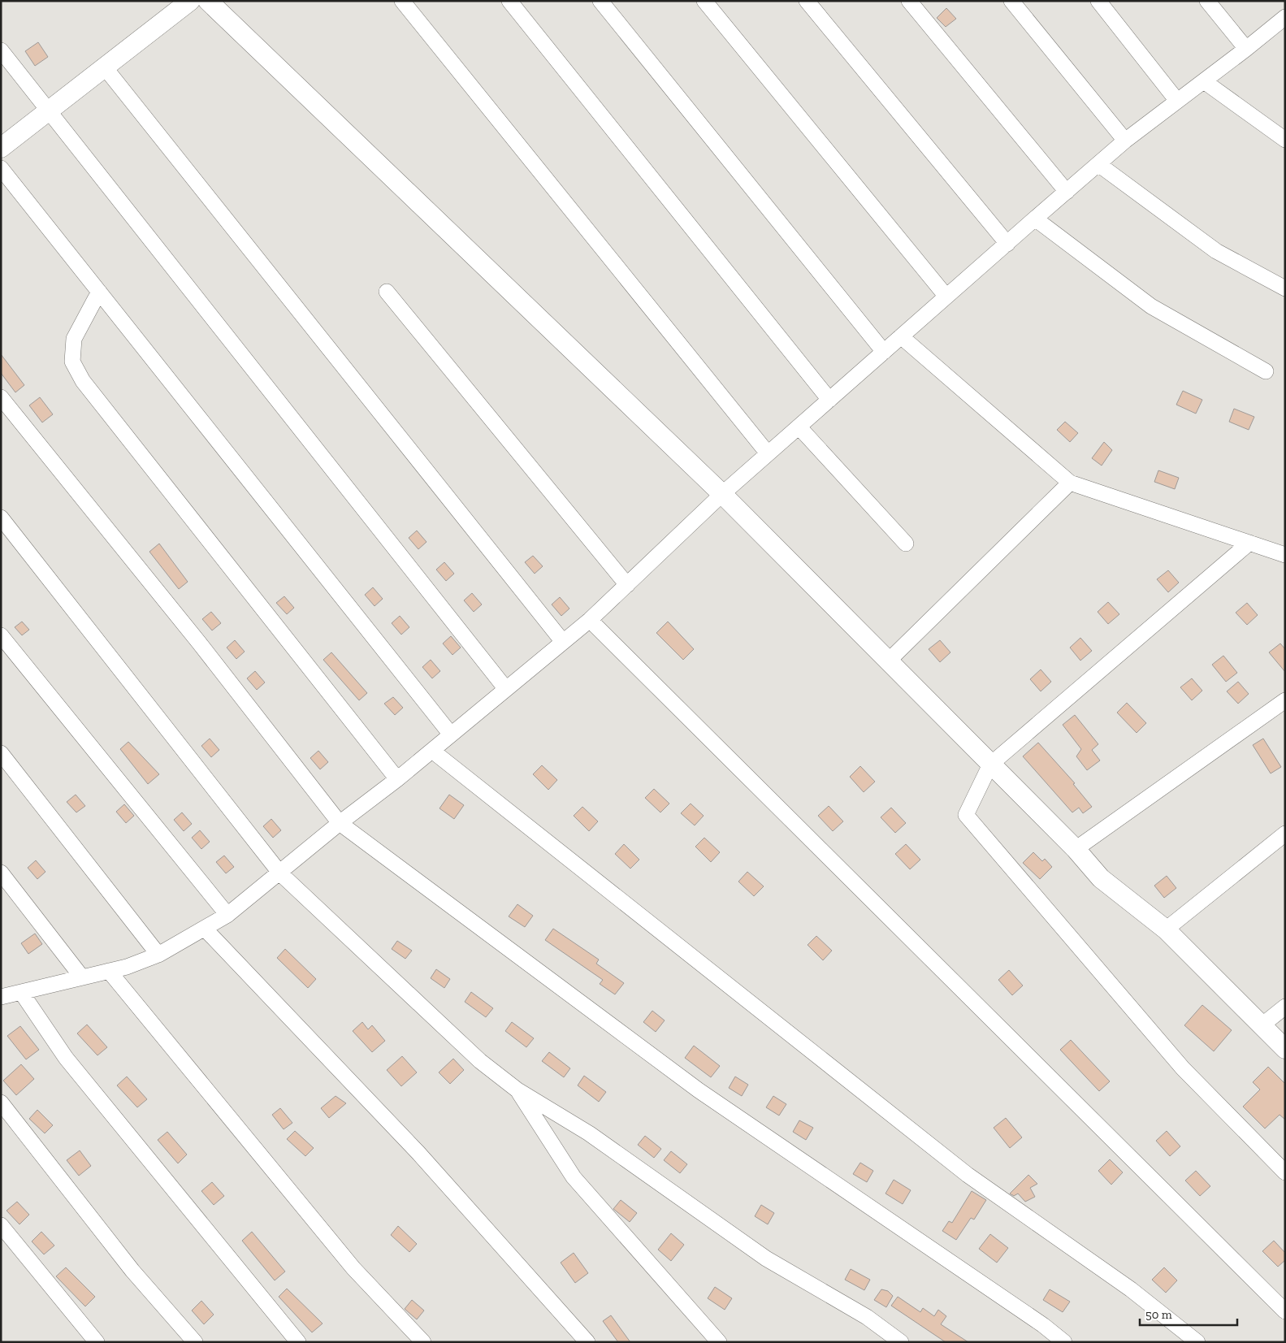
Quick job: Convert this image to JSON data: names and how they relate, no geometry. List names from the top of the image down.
{
  "scale_bar": "50 m"
}
